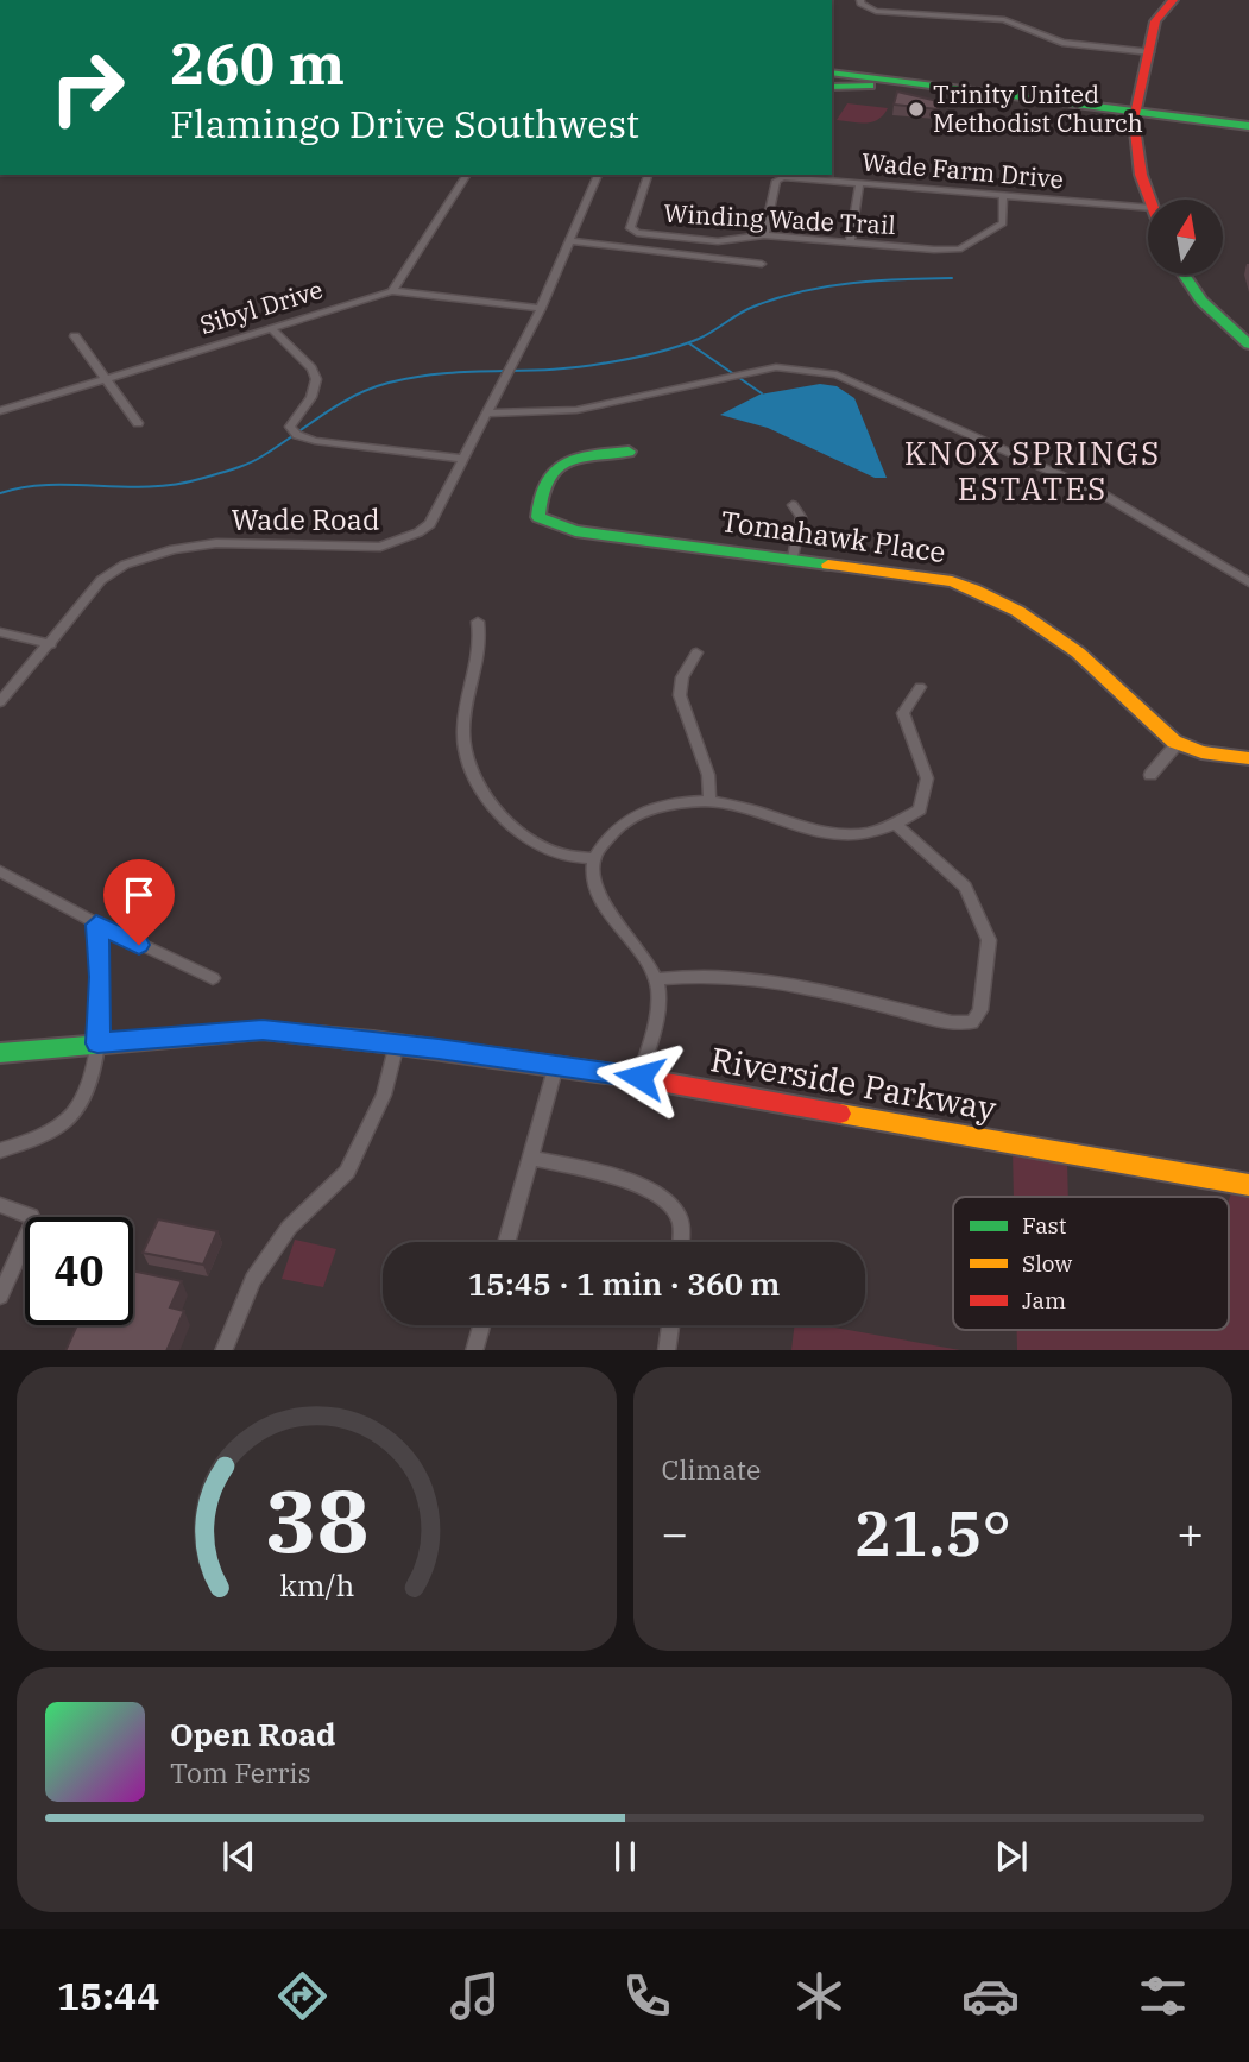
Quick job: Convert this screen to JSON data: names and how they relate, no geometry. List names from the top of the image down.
{
  "streets": {
    "street": [
      "Wade Farm Drive",
      "Winding Wade Trail",
      "Sibyl Drive",
      "Wade Road",
      "Tomahawk Place",
      "Riverside Parkway"
    ]
  },
  "crossings": [
    ["Wade Farm Drive", "Winding Wade Trail"],
    ["Sibyl Drive", "Wade Road"]
  ],
  "districts": ["KNOX SPRINGS ESTATES"],
  "places": ["Trinity United Methodist Church"],
  "legend": ["Fast", "Slow", "Jam"],
  "north": "top",
  "page": {
    "turn": ["260 m", "Flamingo Drive Southwest"],
    "limit": "40",
    "trip": "15:45 · 1 min · 360 m",
    "tile": "Climate",
    "heat": ["−", "21.5°", "+"],
    "song": ["Open Road", "Tom Ferris"],
    "tabs": "15:44",
    "gauge": ["38", "km/h"]
  }
}
